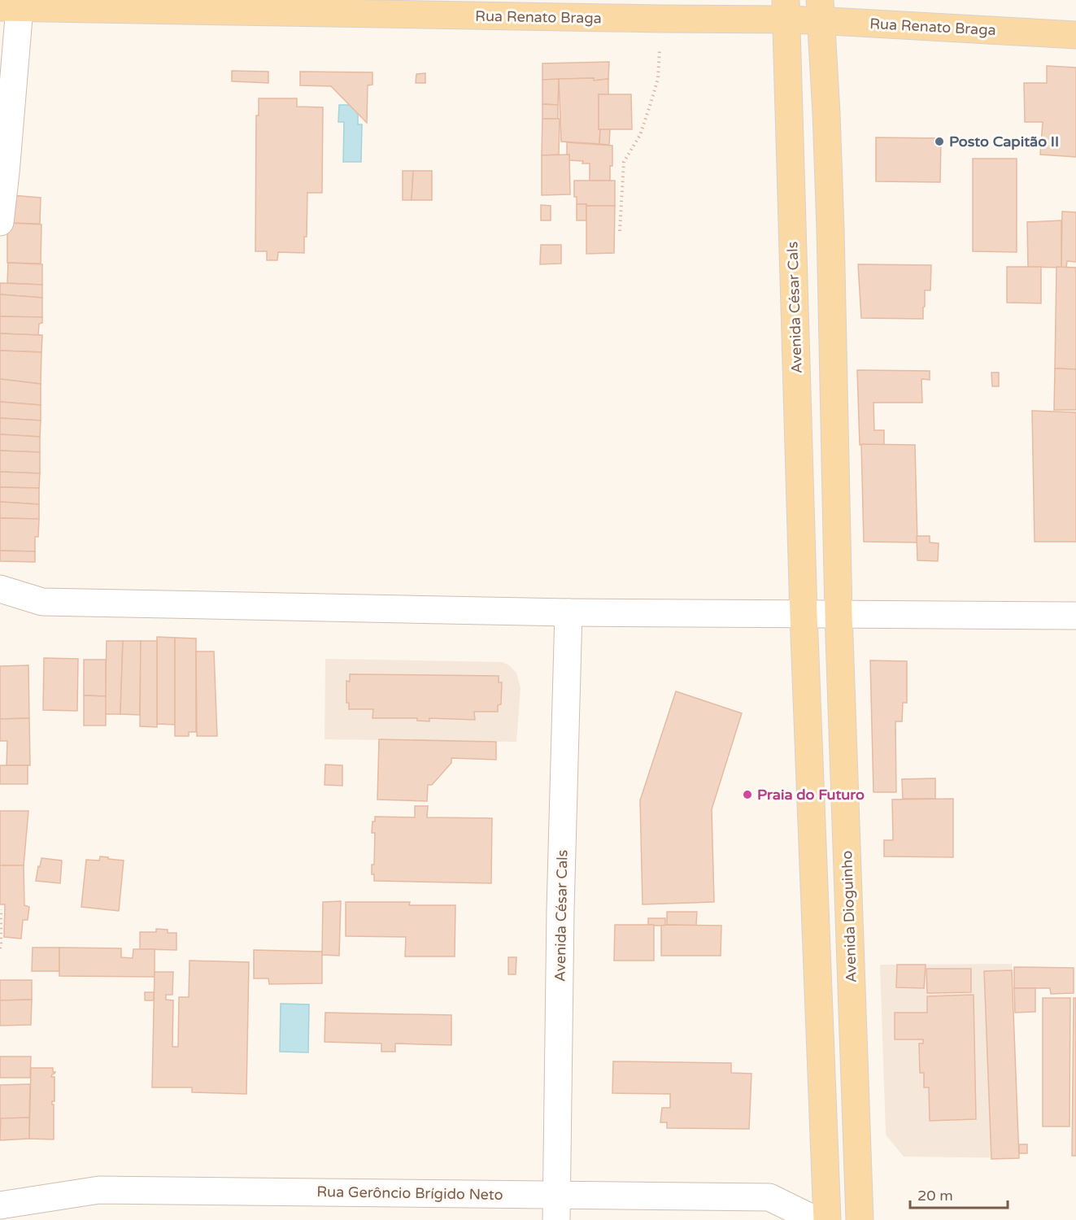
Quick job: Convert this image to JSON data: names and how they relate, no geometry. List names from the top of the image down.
{
  "streets": {
    "main road": ["Rua Renato Braga", "Avenida César Cals", "Avenida Dioguinho"],
    "street": ["Rua Gerôncio Brígido Neto"]
  },
  "crossings": [
    ["Rua Renato Braga", "Avenida César Cals"],
    ["Avenida César Cals", "Rua Gerôncio Brígido Neto"]
  ],
  "places": ["Posto Capitão II", "Praia do Futuro"],
  "scale_bar": "20 m"
}
